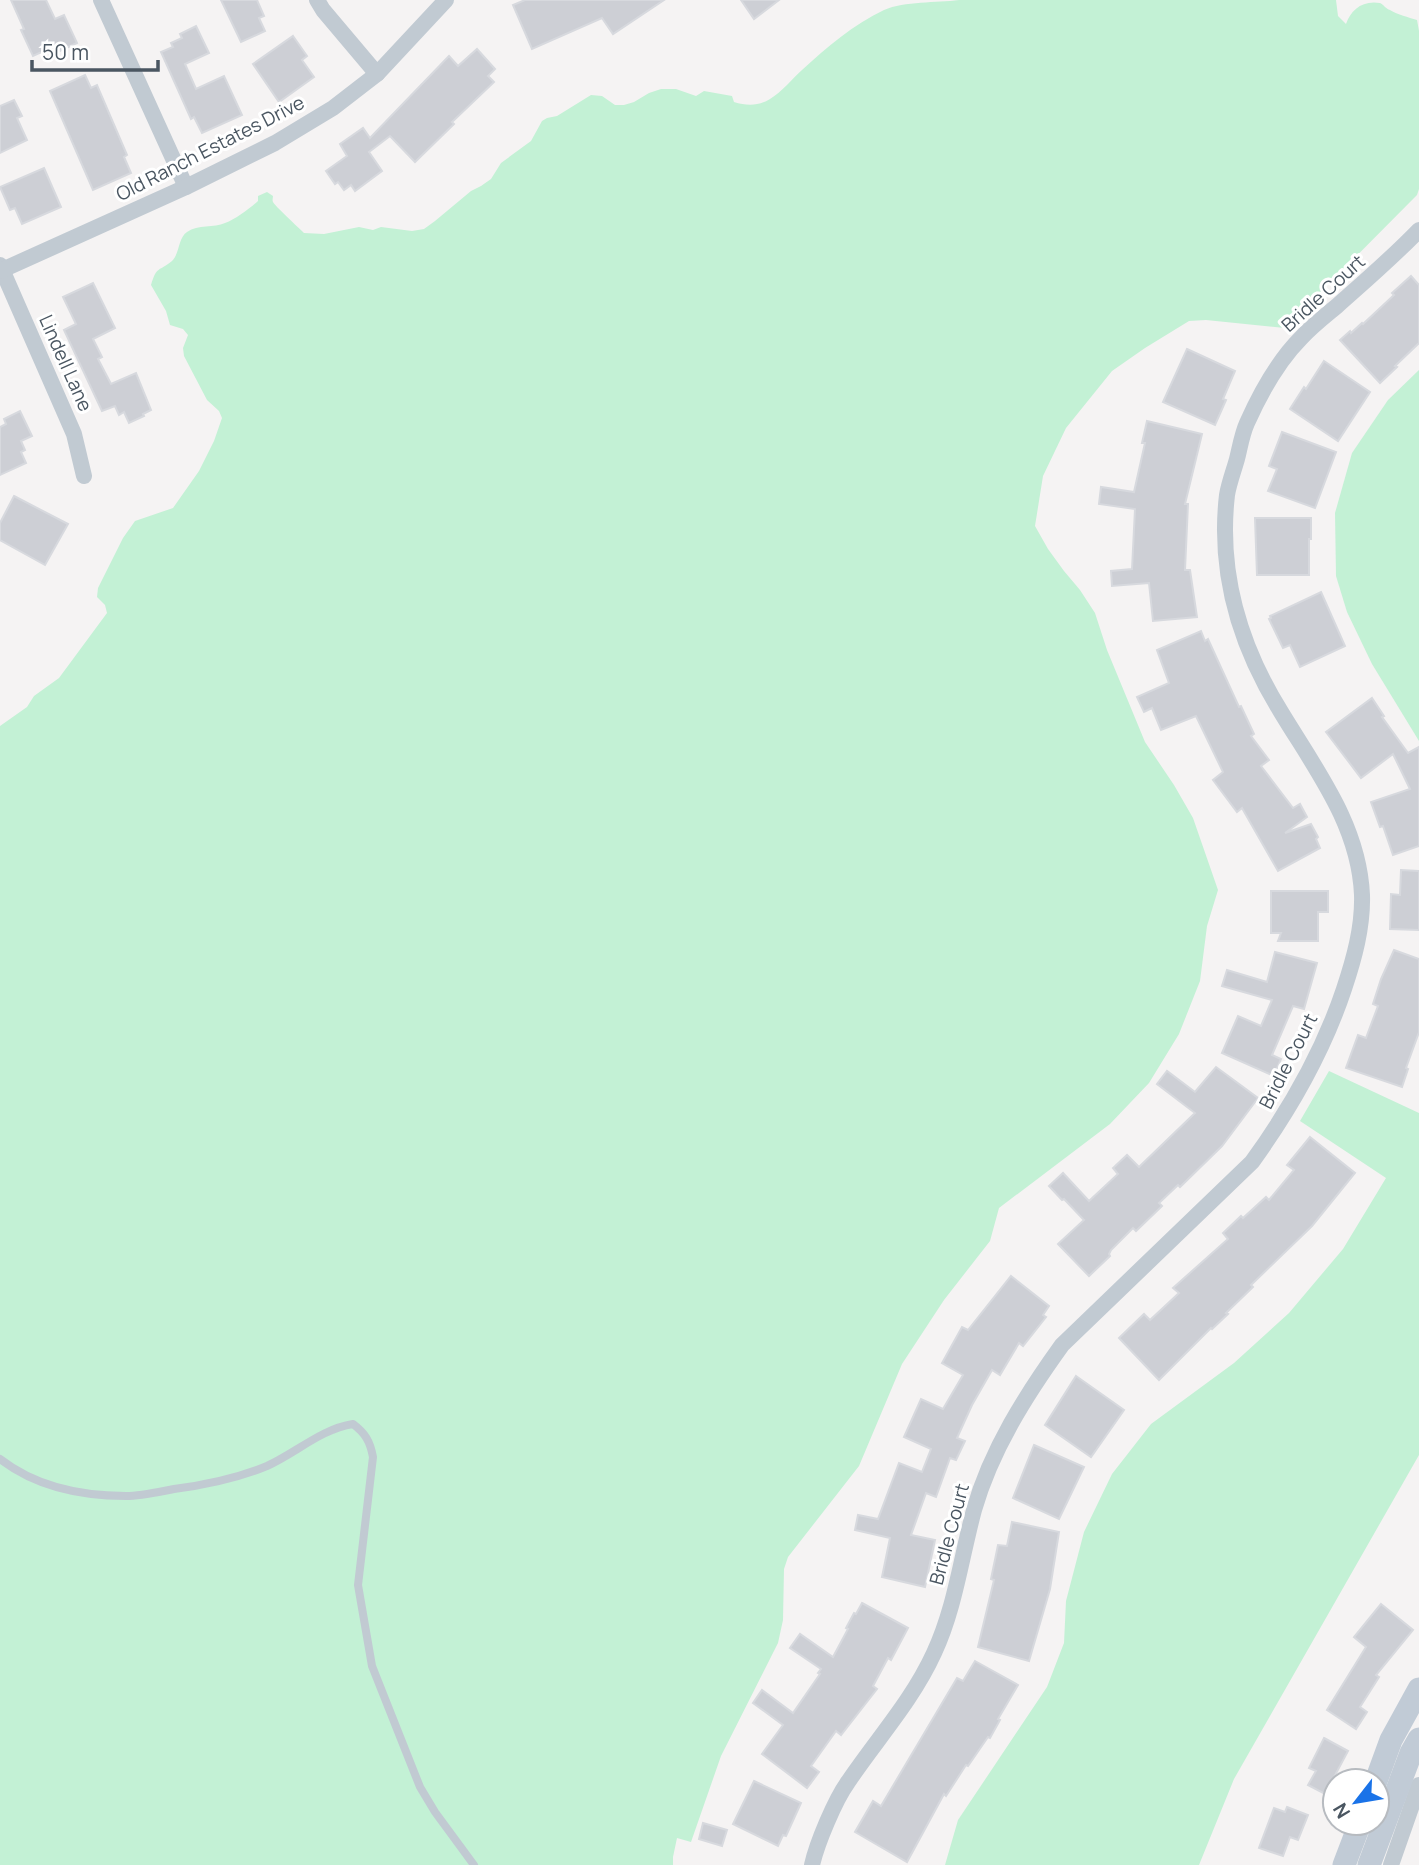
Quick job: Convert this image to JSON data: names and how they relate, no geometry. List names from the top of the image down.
{
  "streets": {
    "street": ["Old Ranch Estates Drive", "Bridle Court", "Lindell Lane"]
  },
  "crossings": [
    ["Old Ranch Estates Drive", "Lindell Lane"]
  ],
  "scale_bar": "50 m",
  "north": "bottom left"
}
